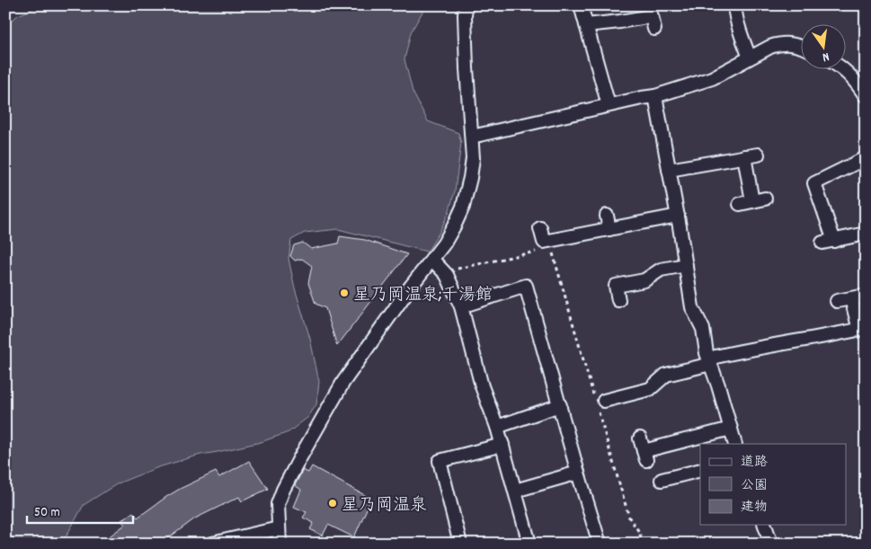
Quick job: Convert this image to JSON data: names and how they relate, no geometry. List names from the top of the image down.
{
  "places": ["星乃岡温泉;千湯館", "星乃岡温泉"],
  "legend": ["道路", "公園", "建物"],
  "scale_bar": "50 m",
  "north": "bottom"
}
